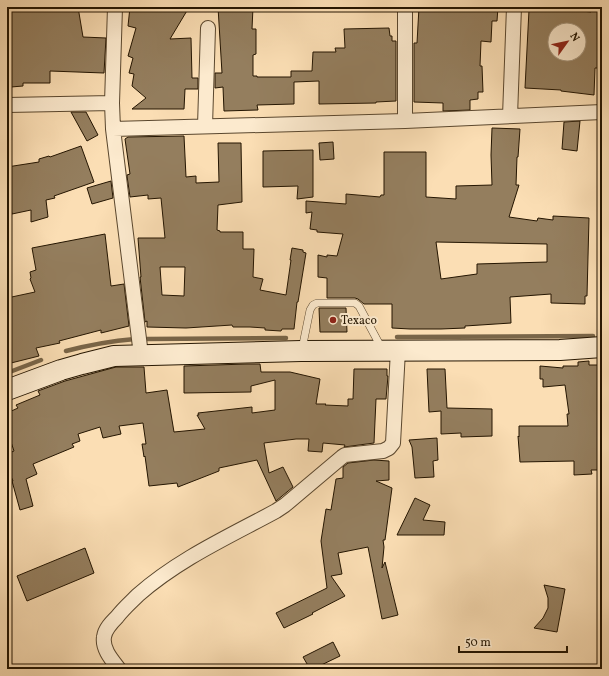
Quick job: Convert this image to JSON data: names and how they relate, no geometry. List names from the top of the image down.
{
  "places": ["Texaco"],
  "scale_bar": "50 m",
  "north": "top right"
}
